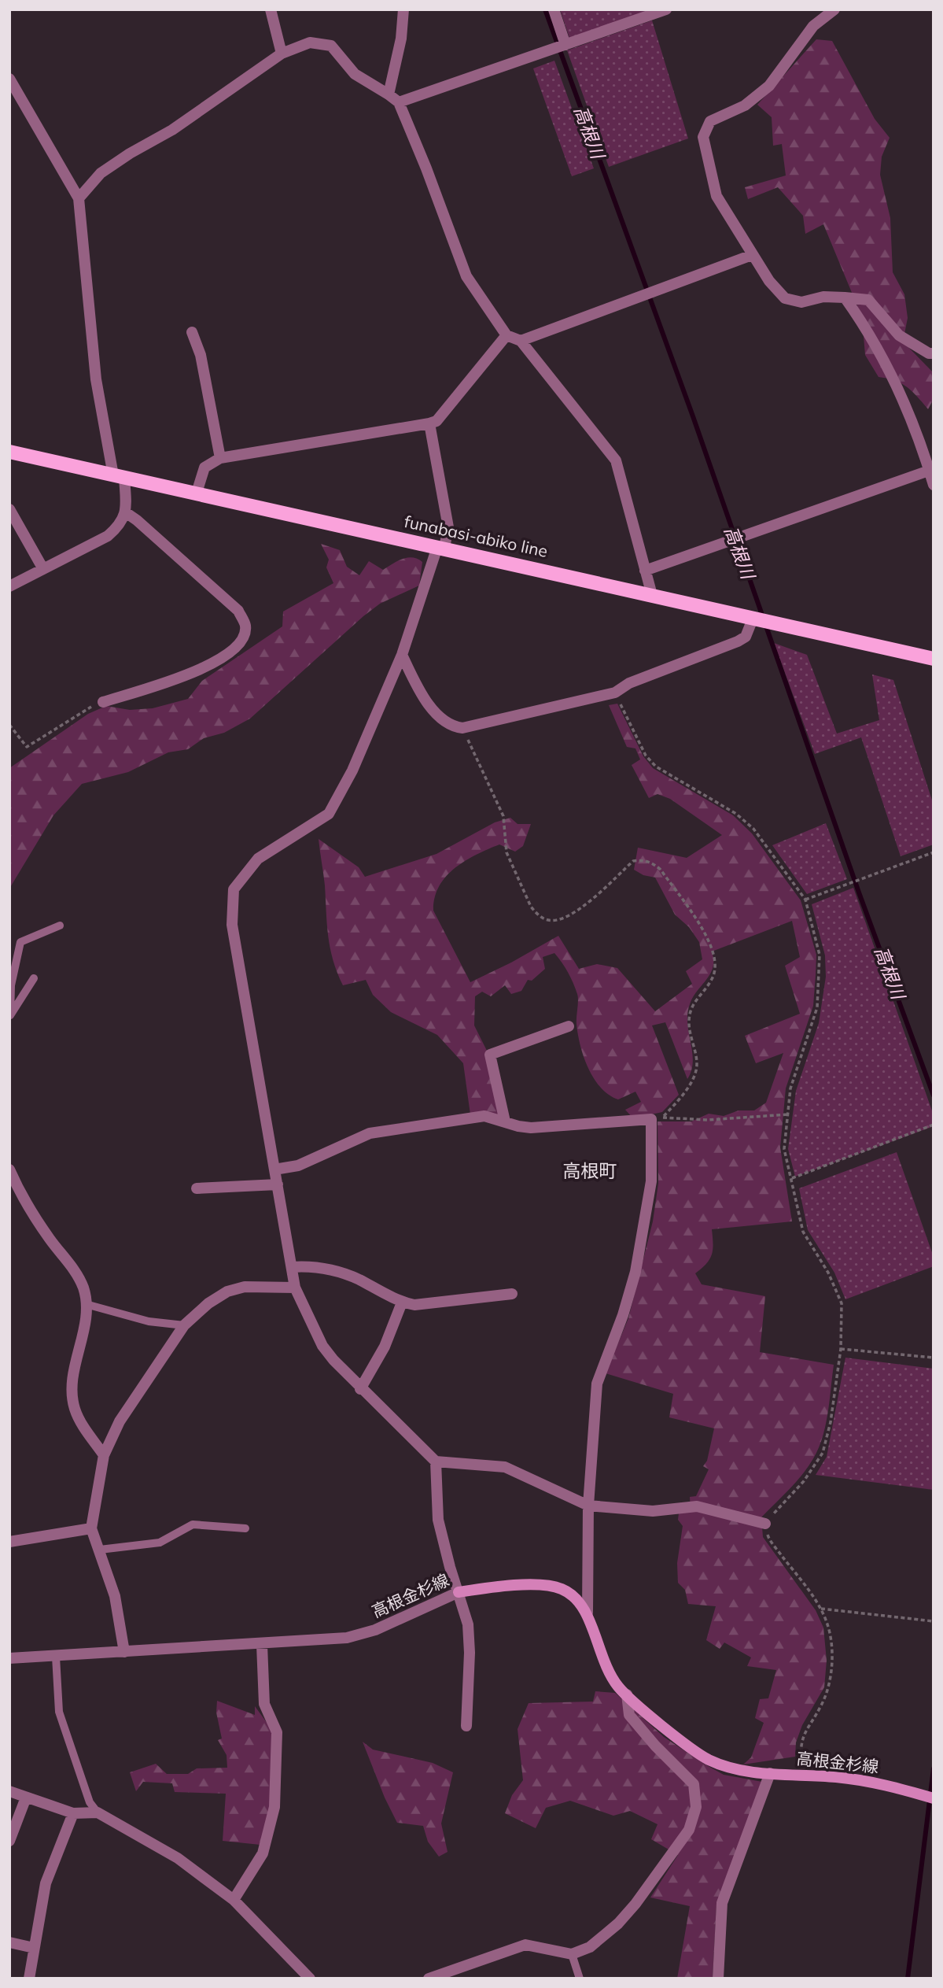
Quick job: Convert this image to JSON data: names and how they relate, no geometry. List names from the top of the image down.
{
  "streets": {
    "main road": ["funabasi-abiko line"],
    "street": ["高根金杉線"]
  },
  "districts": ["高根町"],
  "water": ["高根川"]
}
